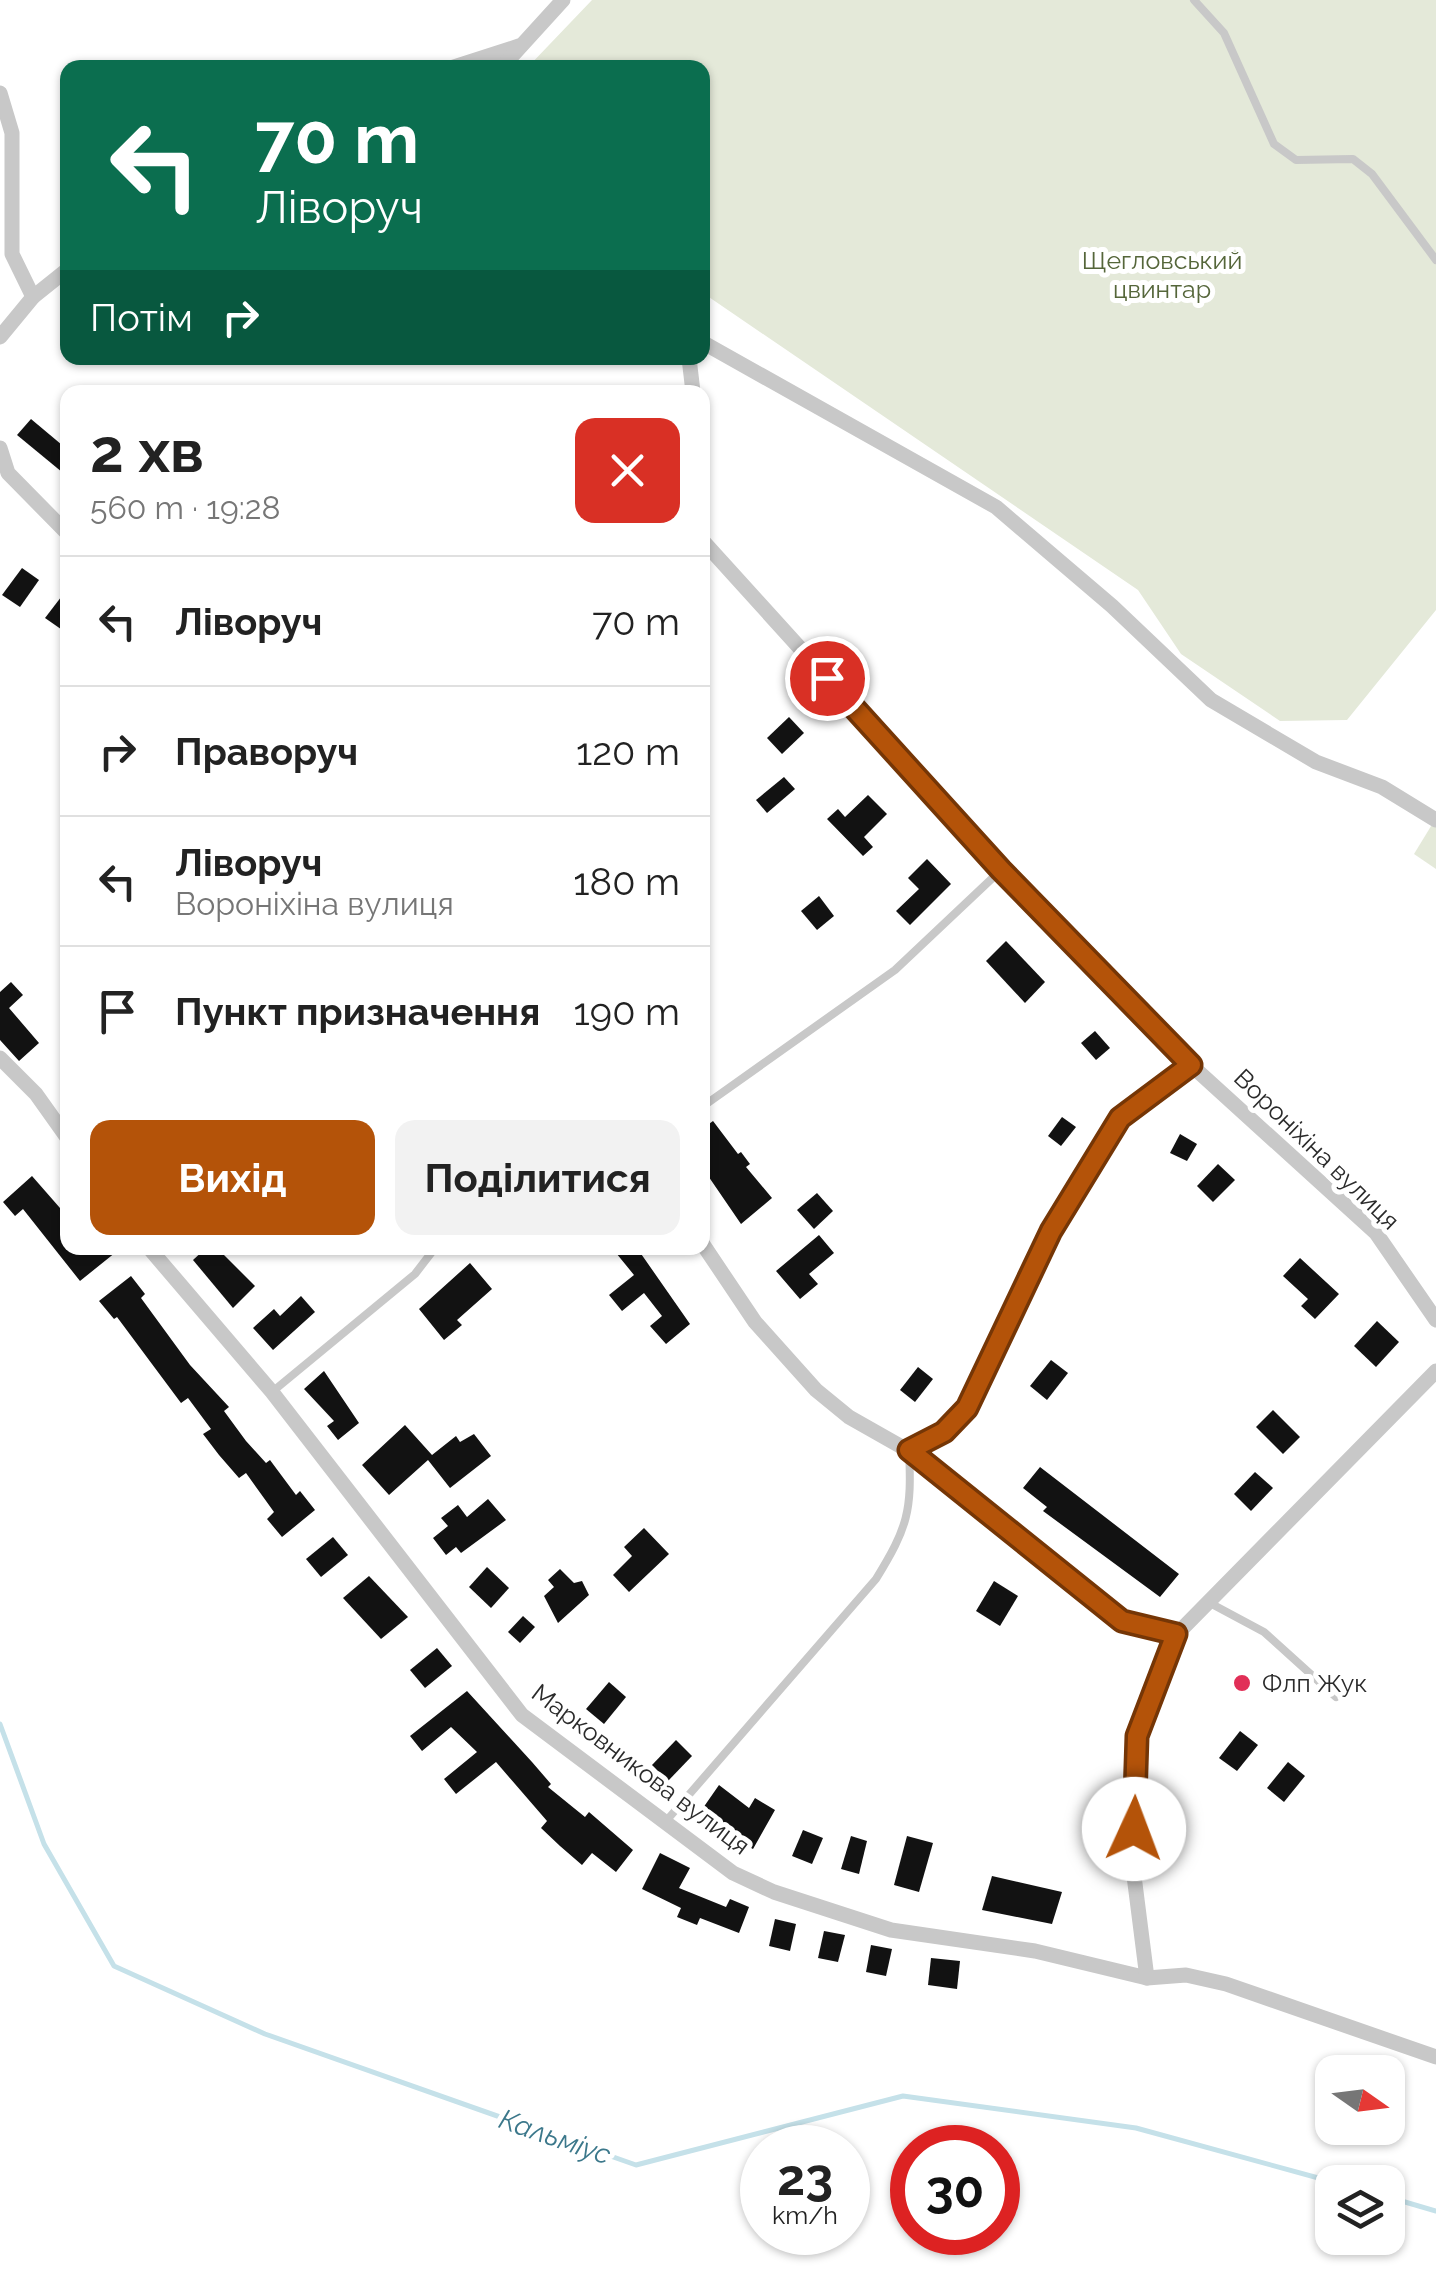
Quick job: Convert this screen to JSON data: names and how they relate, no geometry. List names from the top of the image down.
{
  "streets": {
    "street": ["Вороніхіна вулиця", "Марковникова вулиця"]
  },
  "water": ["Кальміус"],
  "parks": ["Щегловський цвинтар"],
  "places": ["Флп Жук"],
  "north": "right",
  "page": {
    "turn": ["70 m", "Ліворуч"],
    "then": "Потім",
    "heading": ["2 хв", "560 m · 19:28"],
    "list": [
      {
        "name": "Ліворуч",
        "value": "70 m"
      },
      {
        "name": "Праворуч",
        "value": "120 m"
      },
      {
        "name": "Ліворуч",
        "note": "Вороніхіна вулиця",
        "value": "180 m"
      },
      {
        "name": "Пункт призначення",
        "value": "190 m"
      }
    ],
    "buttons": ["Вихід", "Поділитися"],
    "speed": "23 km/h",
    "limit": "30"
  }
}
